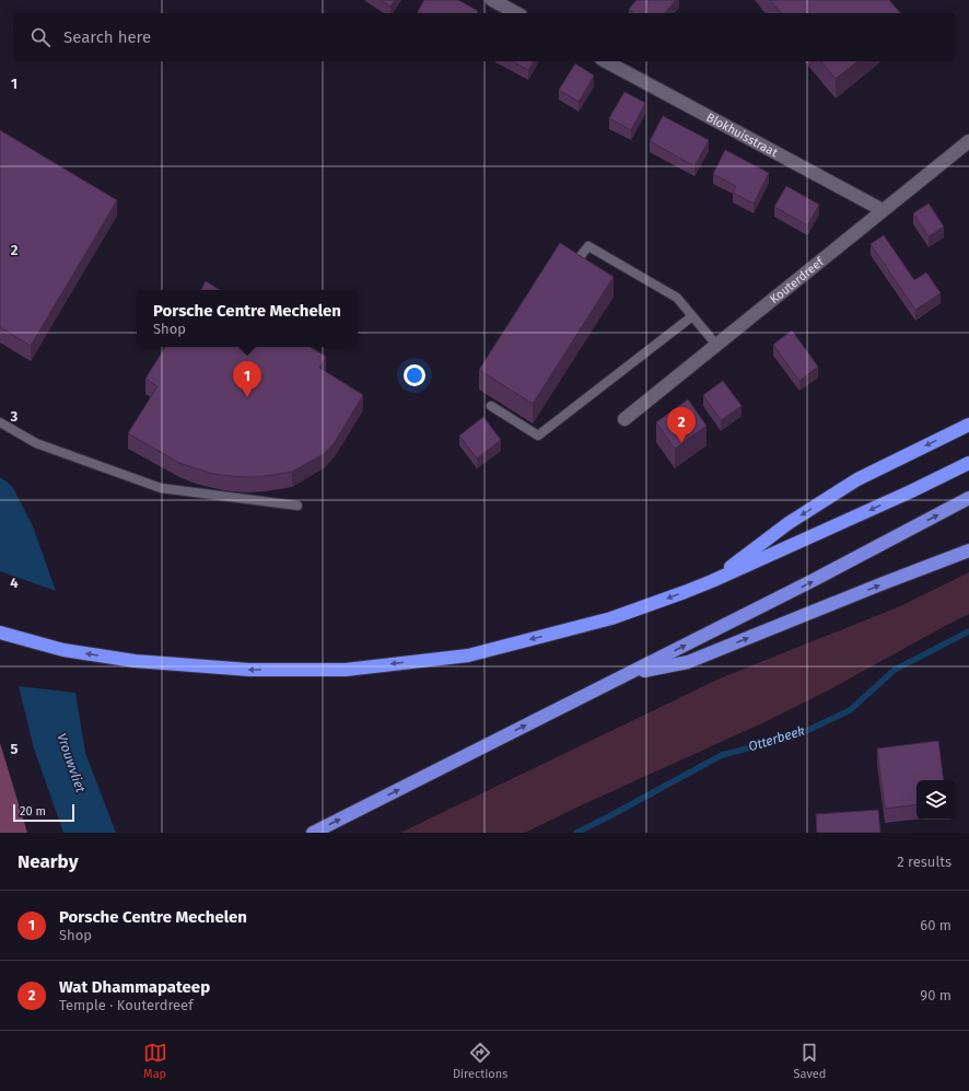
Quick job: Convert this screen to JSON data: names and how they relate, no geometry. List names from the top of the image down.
{
  "streets": {
    "street": ["Blokhuisstraat", "Kouterdreef"]
  },
  "crossings": [
    ["Blokhuisstraat", "Kouterdreef"]
  ],
  "water": ["Otterbeek", "Vrouwvliet"],
  "scale_bar": "20 m",
  "page": {
    "search": "Search here",
    "popup": ["Porsche Centre Mechelen", "Shop"],
    "pins": ["1", "2"],
    "scale": "20 m",
    "heading": ["Nearby", "2 results"],
    "list": [
      {
        "mark": "1",
        "name": "Porsche Centre Mechelen",
        "note": "Shop",
        "value": "60 m"
      },
      {
        "mark": "2",
        "name": "Wat Dhammapateep",
        "note": "Temple · Kouterdreef",
        "value": "90 m"
      }
    ],
    "nav": ["Map", "Directions", "Saved"]
  },
  "grid": {
    "rows": [
      "1",
      "2",
      "3",
      "4",
      "5"
    ]
  }
}
